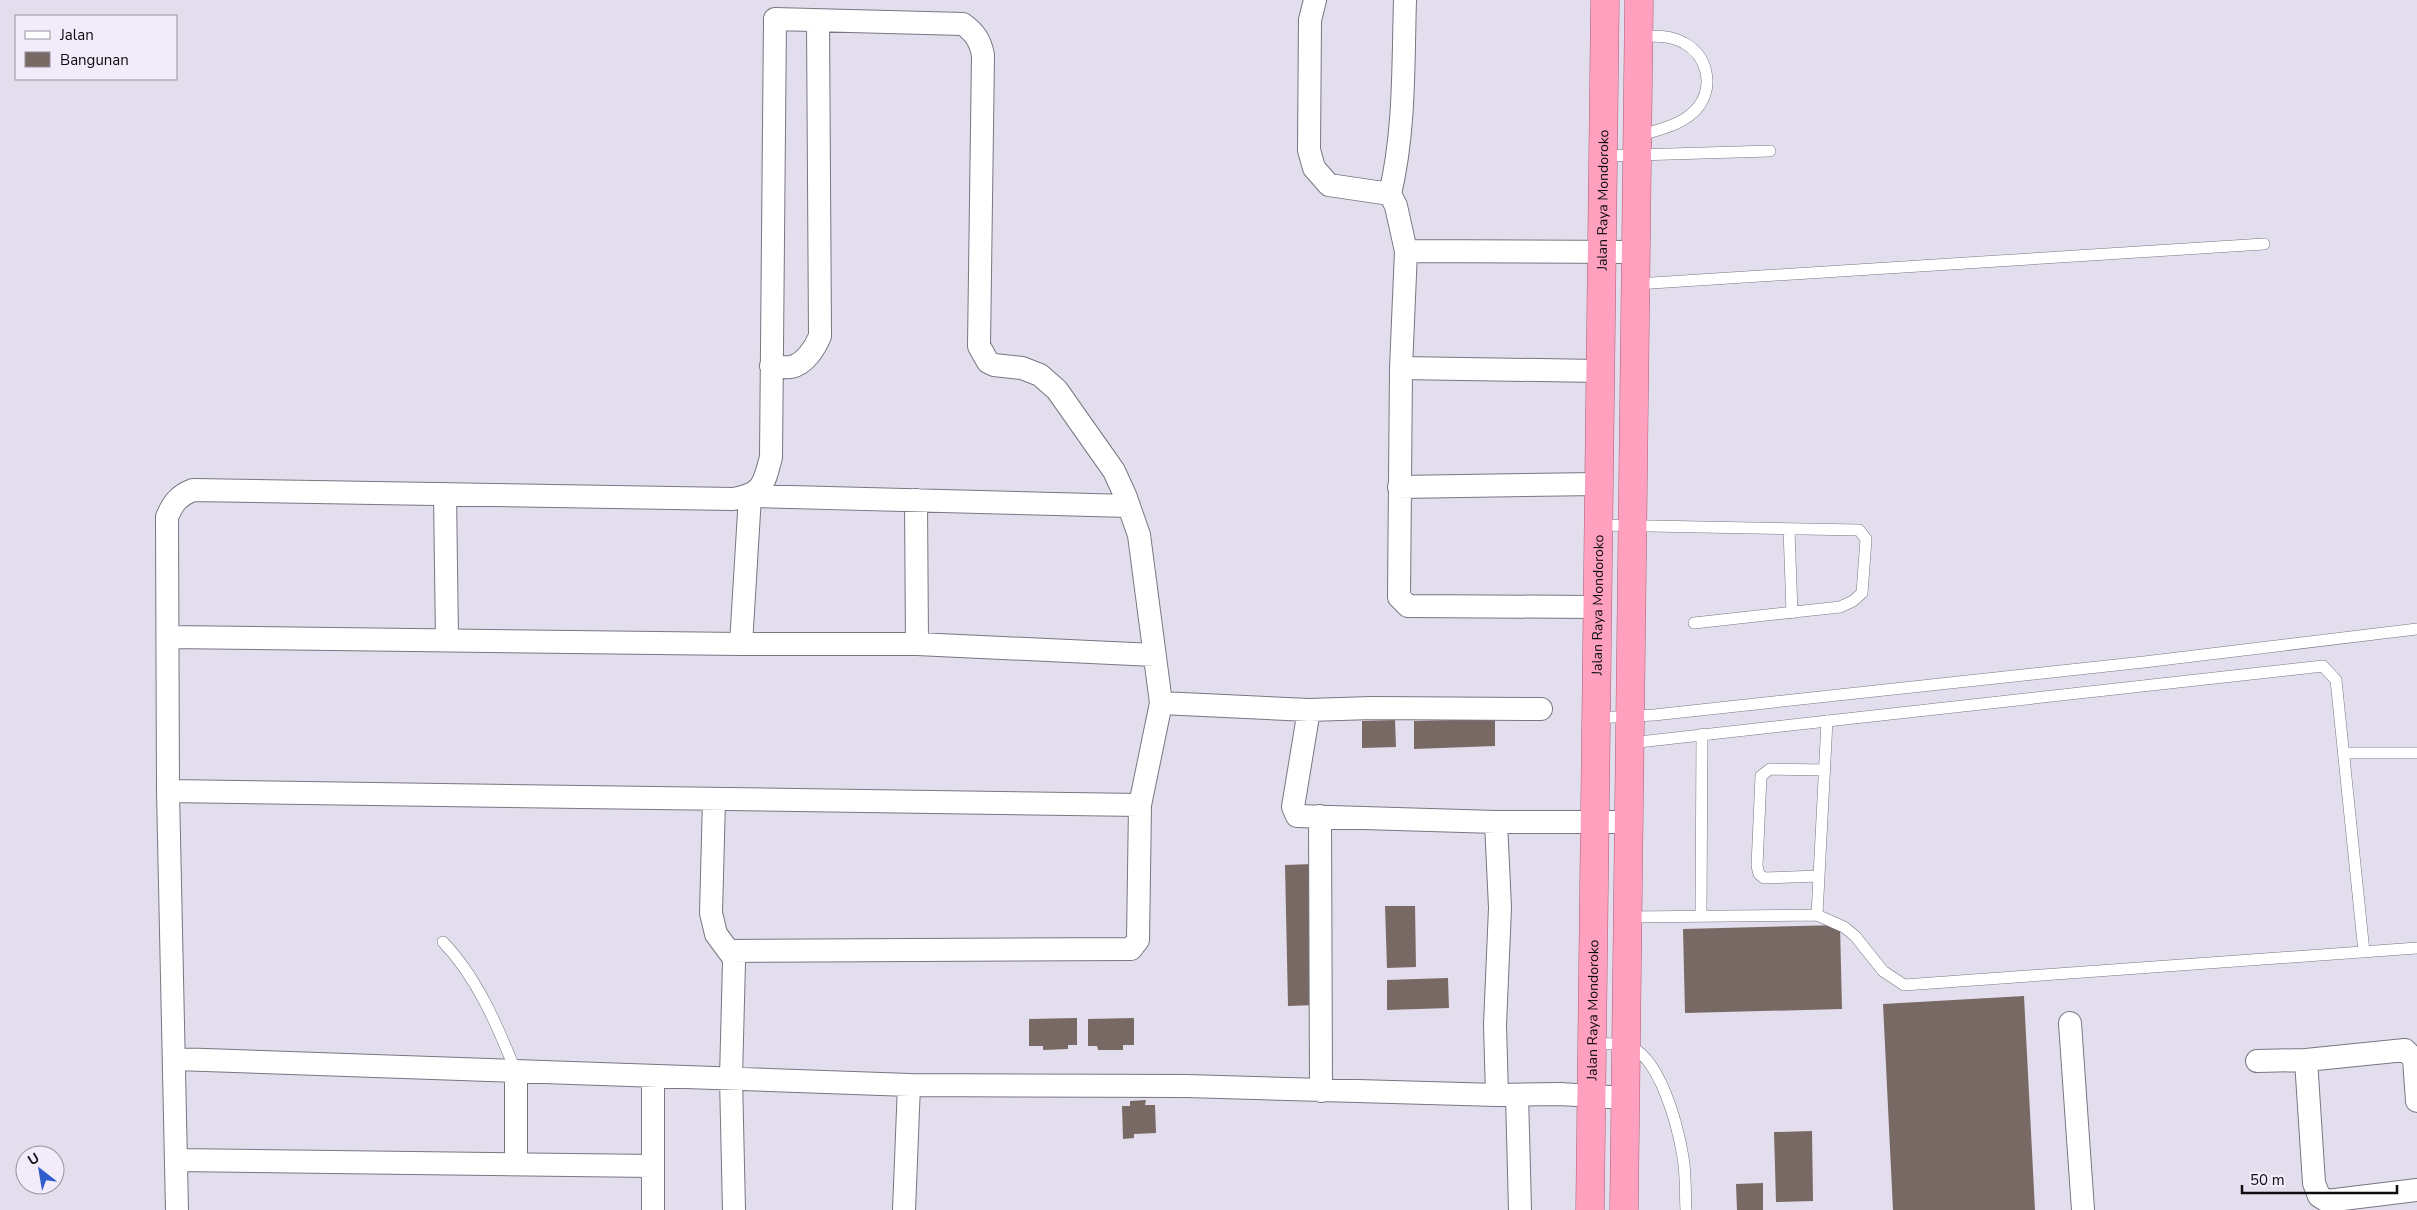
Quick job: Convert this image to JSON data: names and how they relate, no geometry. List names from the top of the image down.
{
  "streets": {
    "highway": ["Jalan Raya Mondoroko"]
  },
  "legend": ["Jalan", "Bangunan"],
  "scale_bar": "50 m",
  "north": "top left"
}
